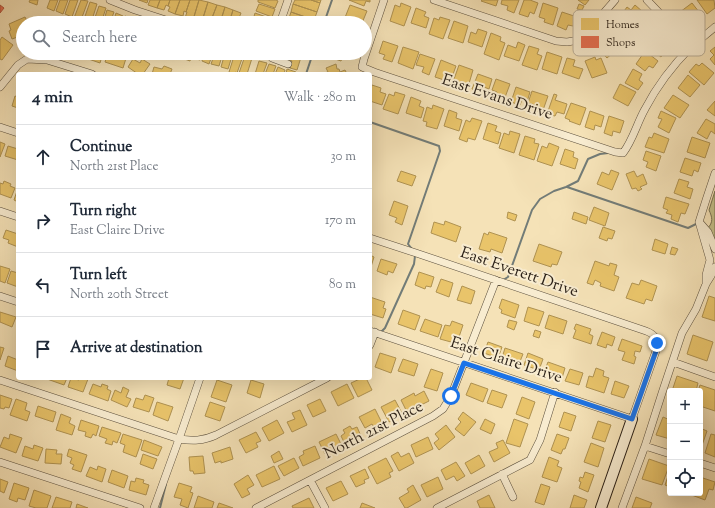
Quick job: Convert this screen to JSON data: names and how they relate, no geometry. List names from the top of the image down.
{
  "streets": {
    "street": [
      "East Evans Drive",
      "East Everett Drive",
      "East Claire Drive",
      "North 21st Place"
    ]
  },
  "crossings": [
    ["East Everett Drive", "East Claire Drive"],
    ["East Everett Drive", "North 21st Place"],
    ["East Claire Drive", "North 21st Place"]
  ],
  "legend": ["Homes", "Shops"],
  "page": {
    "search": "Search here",
    "heading": ["4 min", "Walk · 280 m"],
    "list": [
      ["Continue", "North 21st Place", "30 m"],
      ["Turn right", "East Claire Drive", "170 m"],
      ["Turn left", "North 20th Street", "80 m"],
      "Arrive at destination"
    ],
    "map_buttons": ["+", "−"]
  }
}
